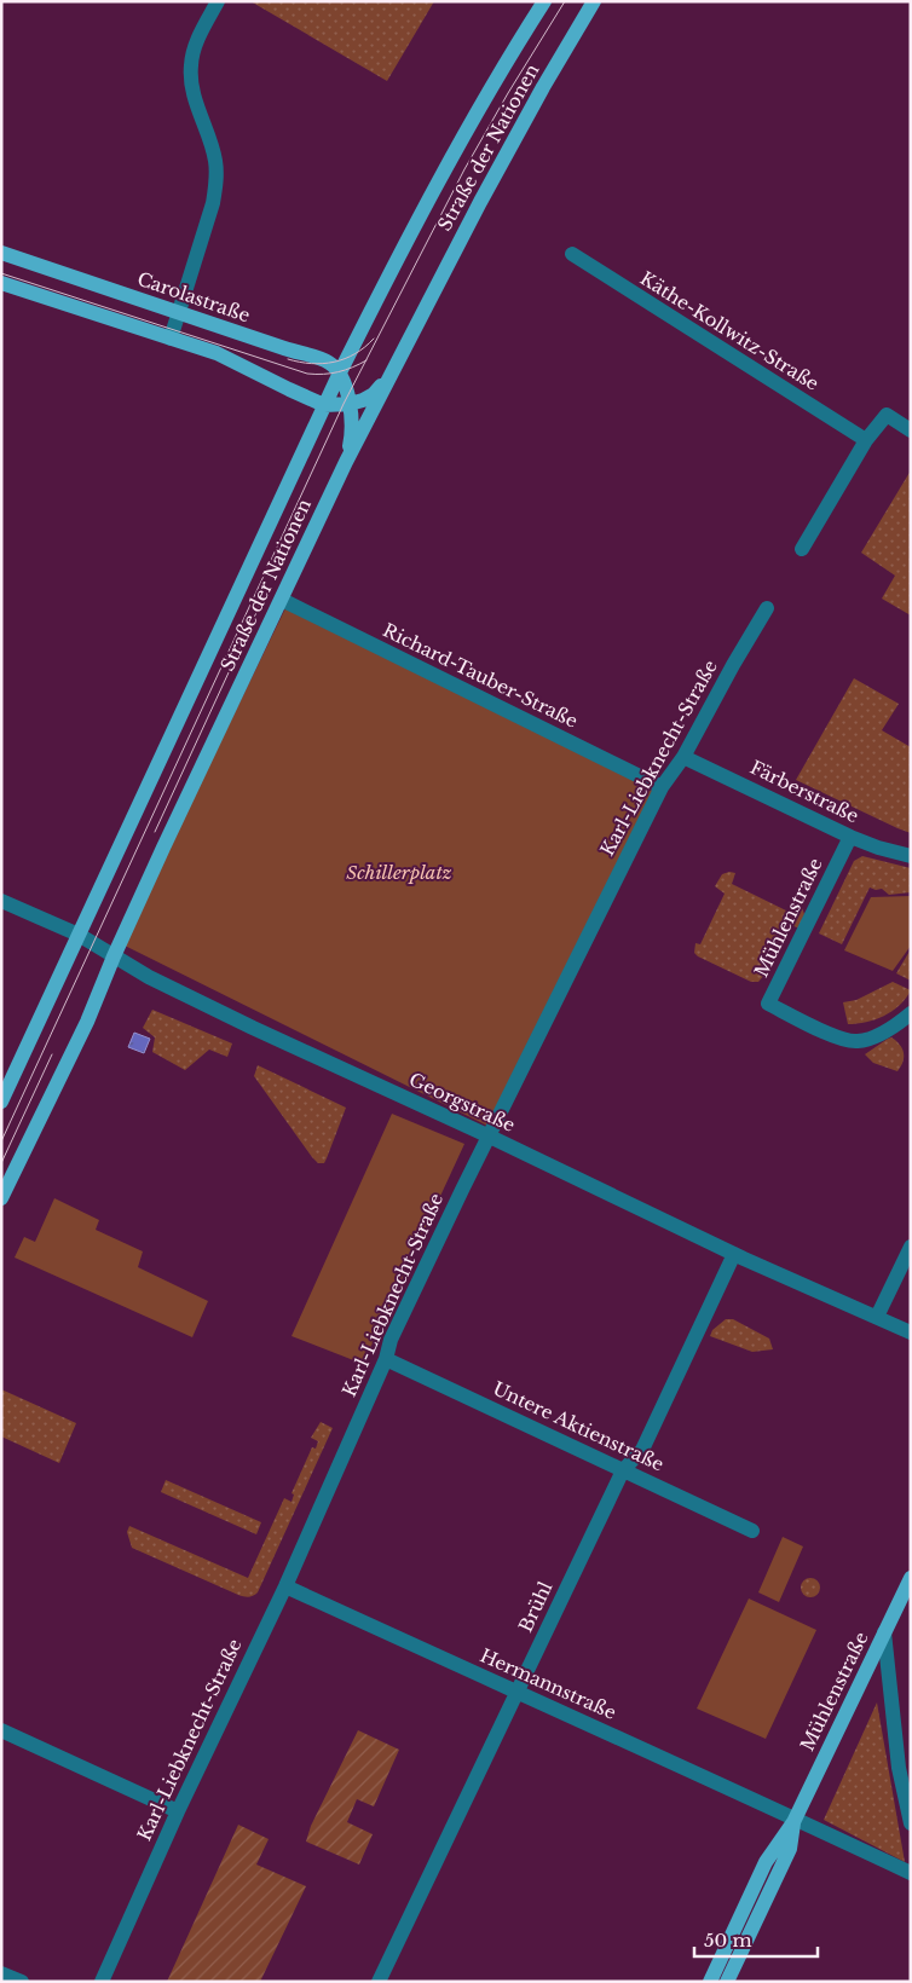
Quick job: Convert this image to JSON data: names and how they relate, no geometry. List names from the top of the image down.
{
  "streets": {
    "main road": ["Straße der Nationen", "Carolastraße", "Mühlenstraße"],
    "street": [
      "Käthe-Kollwitz-Straße",
      "Richard-Tauber-Straße",
      "Karl-Liebknecht-Straße",
      "Färberstraße",
      "Georgstraße",
      "Untere Aktienstraße",
      "Brühl",
      "Hermannstraße"
    ]
  },
  "crossings": [
    ["Straße der Nationen", "Carolastraße"],
    ["Straße der Nationen", "Richard-Tauber-Straße"],
    ["Straße der Nationen", "Georgstraße"],
    ["Richard-Tauber-Straße", "Karl-Liebknecht-Straße"],
    ["Karl-Liebknecht-Straße", "Färberstraße"],
    ["Karl-Liebknecht-Straße", "Georgstraße"],
    ["Karl-Liebknecht-Straße", "Untere Aktienstraße"],
    ["Karl-Liebknecht-Straße", "Hermannstraße"],
    ["Färberstraße", "Mühlenstraße"],
    ["Mühlenstraße", "Hermannstraße"],
    ["Georgstraße", "Brühl"],
    ["Untere Aktienstraße", "Brühl"],
    ["Brühl", "Hermannstraße"]
  ],
  "parks": ["Schillerplatz"],
  "scale_bar": "50 m"
}
